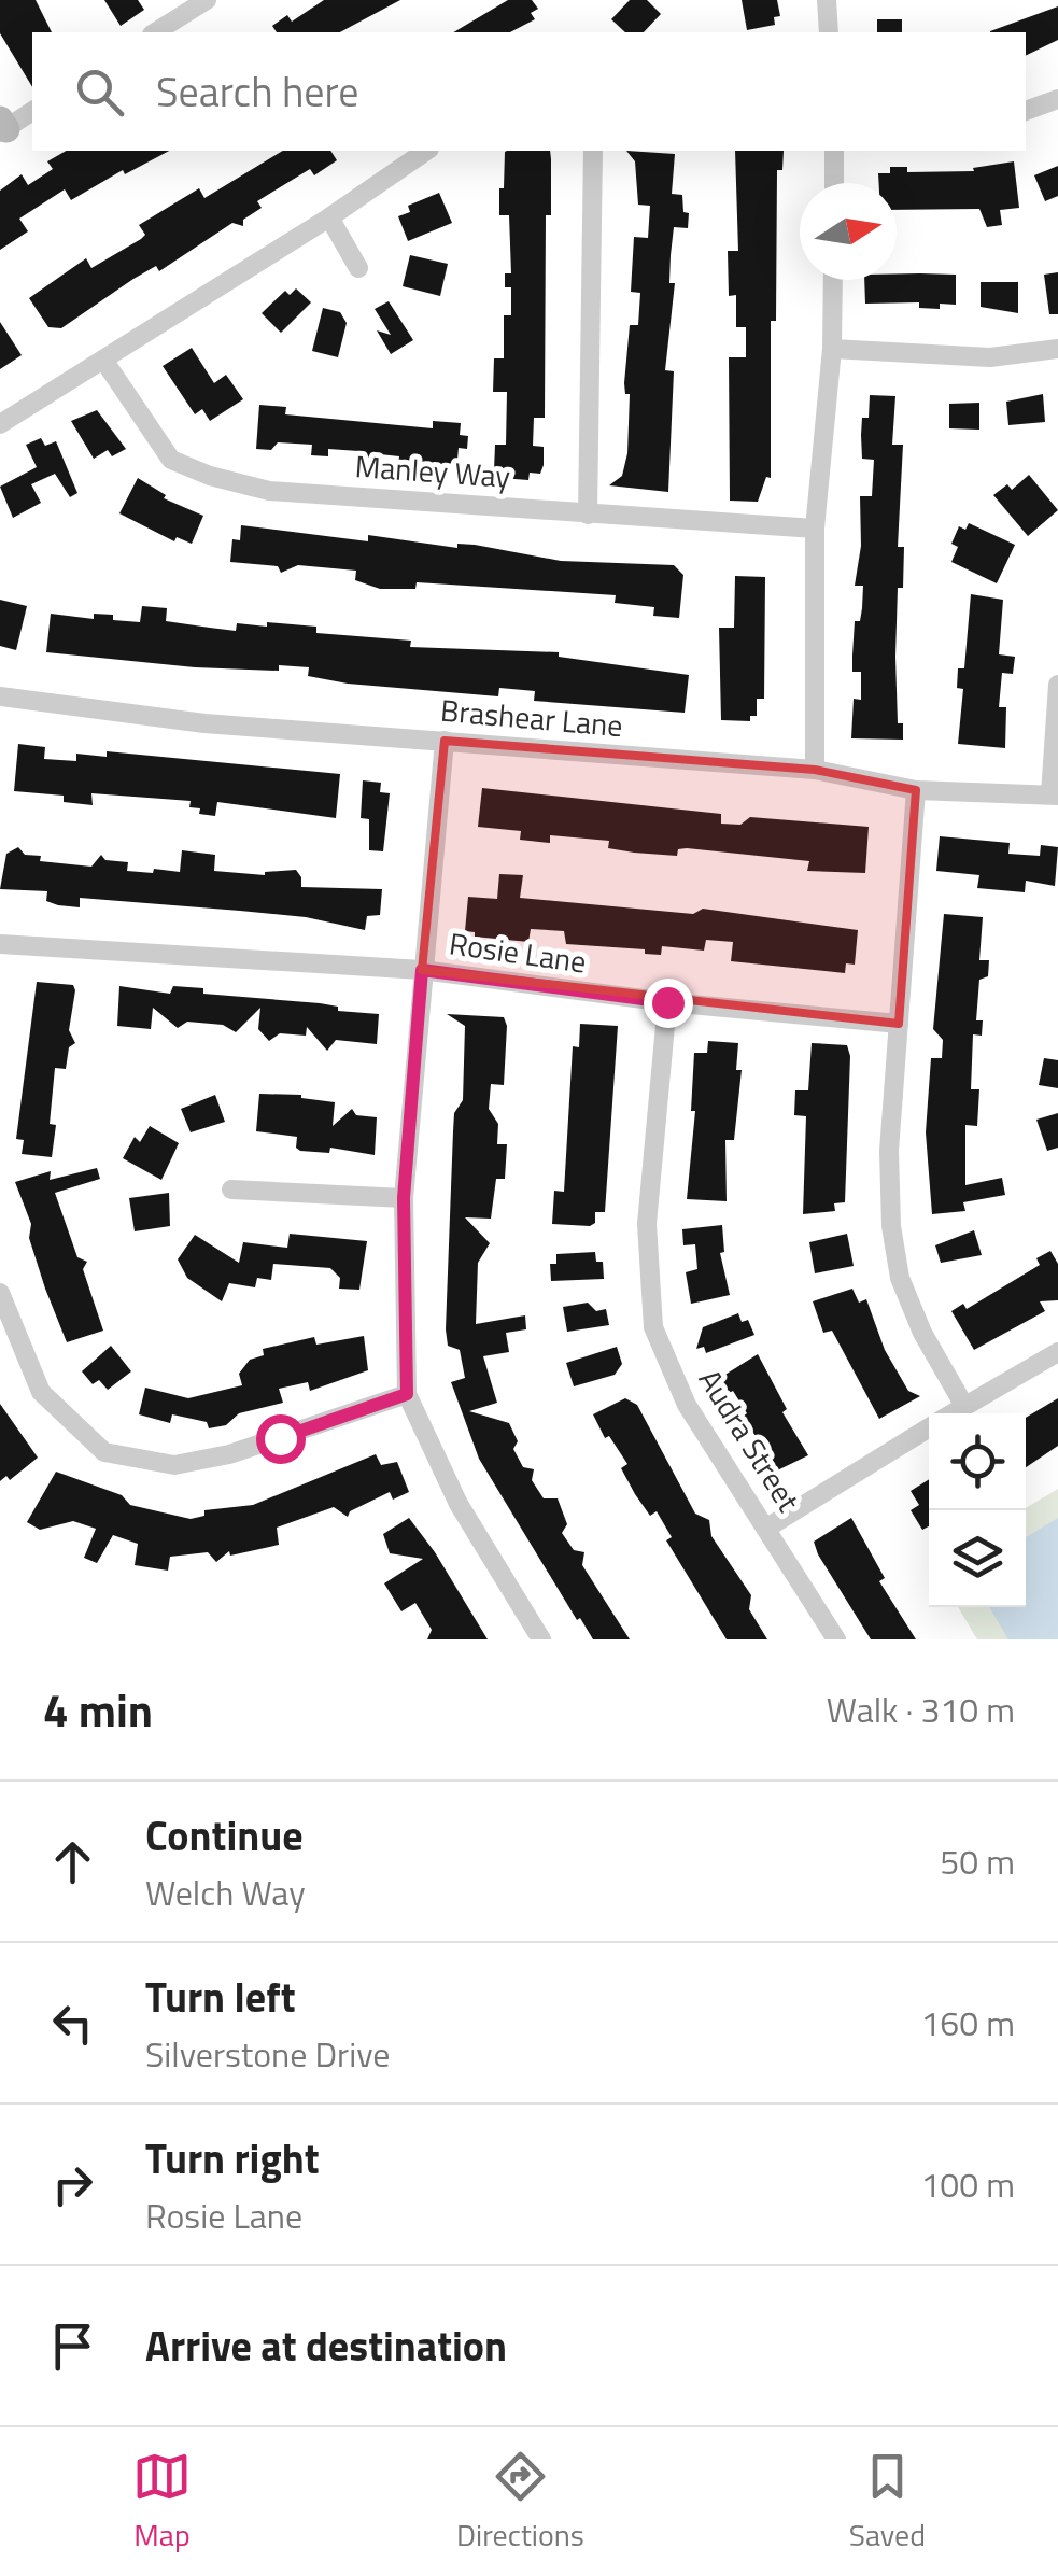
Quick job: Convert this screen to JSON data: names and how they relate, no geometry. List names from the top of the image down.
{
  "streets": {
    "street": [
      "Manley Way",
      "Brashear Lane",
      "Rosie Lane",
      "Audra Street"
    ]
  },
  "crossings": [
    ["Rosie Lane", "Audra Street"]
  ],
  "north": "right",
  "page": {
    "search": "Search here",
    "heading": ["4 min", "Walk · 310 m"],
    "list": [
      ["Continue", "Welch Way", "50 m"],
      ["Turn left", "Silverstone Drive", "160 m"],
      ["Turn right", "Rosie Lane", "100 m"],
      "Arrive at destination"
    ],
    "nav": ["Map", "Directions", "Saved"]
  }
}
